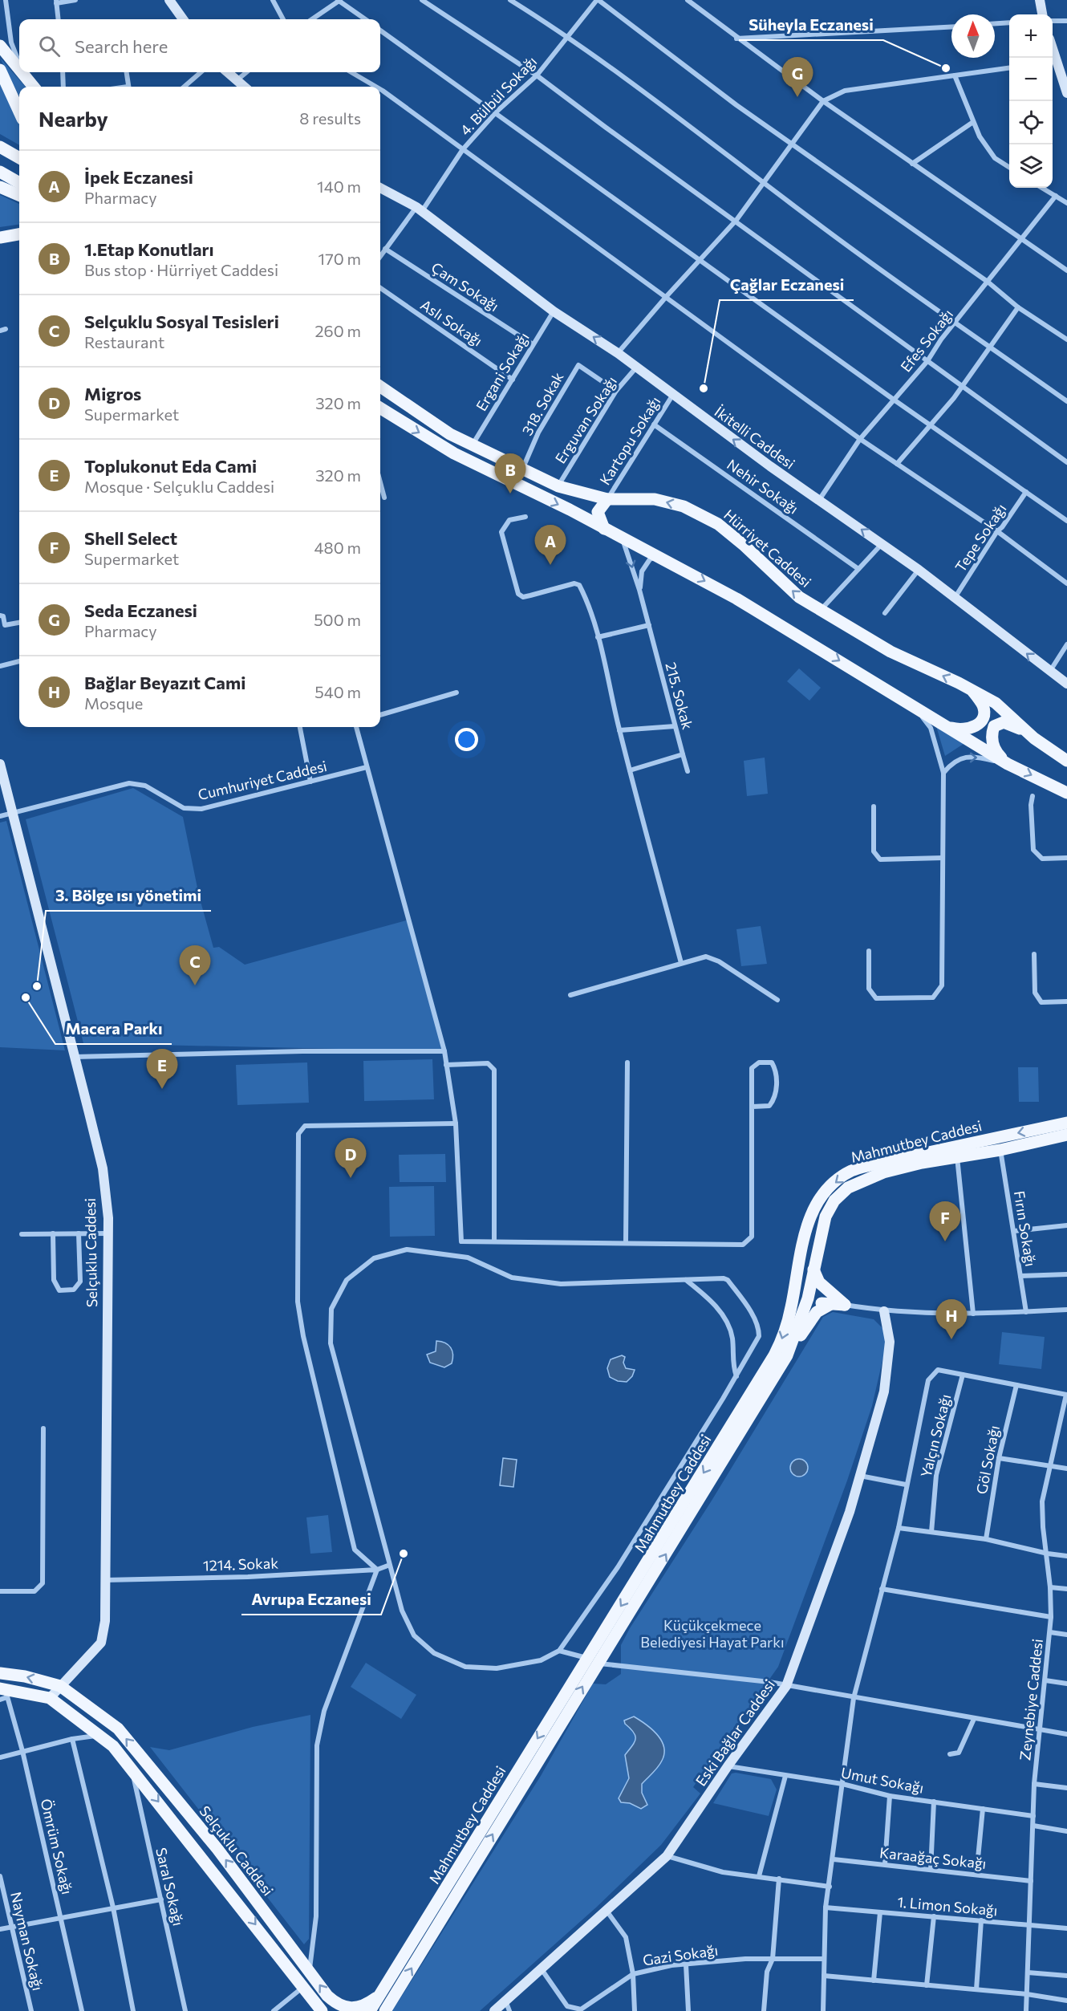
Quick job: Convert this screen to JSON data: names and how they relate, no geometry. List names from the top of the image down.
{
  "streets": {
    "main road": [
      "İkitelli Caddesi",
      "Hürriyet Caddesi",
      "Mahmutbey Caddesi",
      "Selçuklu Caddesi",
      "Eski Bağlar Caddesi"
    ],
    "street": [
      "4. Bülbül Sokağı",
      "Çam Sokağı",
      "Aslı Sokağı",
      "Efes Sokağı",
      "Ergani Sokağı",
      "318. Sokak",
      "Erguvan Sokağı",
      "Kartopu Sokağı",
      "Nehir Sokağı",
      "Tepe Sokağı",
      "215. Sokak",
      "Cumhuriyet Caddesi",
      "Fırın Sokağı",
      "Yalçın Sokağı",
      "Göl Sokağı",
      "1214. Sokak",
      "Zeynebiye Caddesi",
      "Umut Sokağı",
      "Ömrüm Sokağı",
      "Karaağaç Sokağı",
      "Saral Sokağı",
      "1. Limon Sokağı",
      "Nayman Sokağı",
      "Gazi Sokağı"
    ]
  },
  "crossings": [
    ["4. Bülbül Sokağı", "Çam Sokağı"],
    ["4. Bülbül Sokağı", "İkitelli Caddesi"],
    ["Çam Sokağı", "Ergani Sokağı"],
    ["Aslı Sokağı", "Ergani Sokağı"],
    ["Efes Sokağı", "İkitelli Caddesi"],
    ["Ergani Sokağı", "İkitelli Caddesi"],
    ["Ergani Sokağı", "Hürriyet Caddesi"],
    ["318. Sokak", "Erguvan Sokağı"],
    ["318. Sokak", "Hürriyet Caddesi"],
    ["Erguvan Sokağı", "İkitelli Caddesi"],
    ["Erguvan Sokağı", "Hürriyet Caddesi"],
    ["İkitelli Caddesi", "Kartopu Sokağı"],
    ["İkitelli Caddesi", "Tepe Sokağı"],
    ["Kartopu Sokağı", "Nehir Sokağı"],
    ["Kartopu Sokağı", "Hürriyet Caddesi"],
    ["Cumhuriyet Caddesi", "Selçuklu Caddesi"],
    ["Mahmutbey Caddesi", "Fırın Sokağı"],
    ["Mahmutbey Caddesi", "Selçuklu Caddesi"],
    ["Selçuklu Caddesi", "1214. Sokak"],
    ["Zeynebiye Caddesi", "Umut Sokağı"],
    ["Zeynebiye Caddesi", "Karaağaç Sokağı"],
    ["Zeynebiye Caddesi", "1. Limon Sokağı"],
    ["Eski Bağlar Caddesi", "Umut Sokağı"],
    ["Eski Bağlar Caddesi", "Gazi Sokağı"]
  ],
  "one_way": ["İkitelli Caddesi"],
  "parks": ["Küçükçekmece Belediyesi Hayat Parkı"],
  "places": [
    "Süheyla Eczanesi",
    "Çağlar Eczanesi",
    "3. Bölge ısı yönetimi",
    "Macera Parkı",
    "Avrupa Eczanesi"
  ],
  "north": "top",
  "page": {
    "map_buttons": ["+", "−"],
    "search": "Search here",
    "pins": [
      "G",
      "B",
      "A",
      "C",
      "E",
      "D",
      "F",
      "H"
    ],
    "heading": ["Nearby", "8 results"],
    "list": [
      {
        "mark": "A",
        "name": "İpek Eczanesi",
        "note": "Pharmacy",
        "value": "140 m"
      },
      {
        "mark": "B",
        "name": "1.Etap Konutları",
        "note": "Bus stop · Hürriyet Caddesi",
        "value": "170 m"
      },
      {
        "mark": "C",
        "name": "Selçuklu Sosyal Tesisleri",
        "note": "Restaurant",
        "value": "260 m"
      },
      {
        "mark": "D",
        "name": "Migros",
        "note": "Supermarket",
        "value": "320 m"
      },
      {
        "mark": "E",
        "name": "Toplukonut Eda Cami",
        "note": "Mosque · Selçuklu Caddesi",
        "value": "320 m"
      },
      {
        "mark": "F",
        "name": "Shell Select",
        "note": "Supermarket",
        "value": "480 m"
      },
      {
        "mark": "G",
        "name": "Seda Eczanesi",
        "note": "Pharmacy",
        "value": "500 m"
      },
      {
        "mark": "H",
        "name": "Bağlar Beyazıt Cami",
        "note": "Mosque",
        "value": "540 m"
      }
    ]
  }
}
